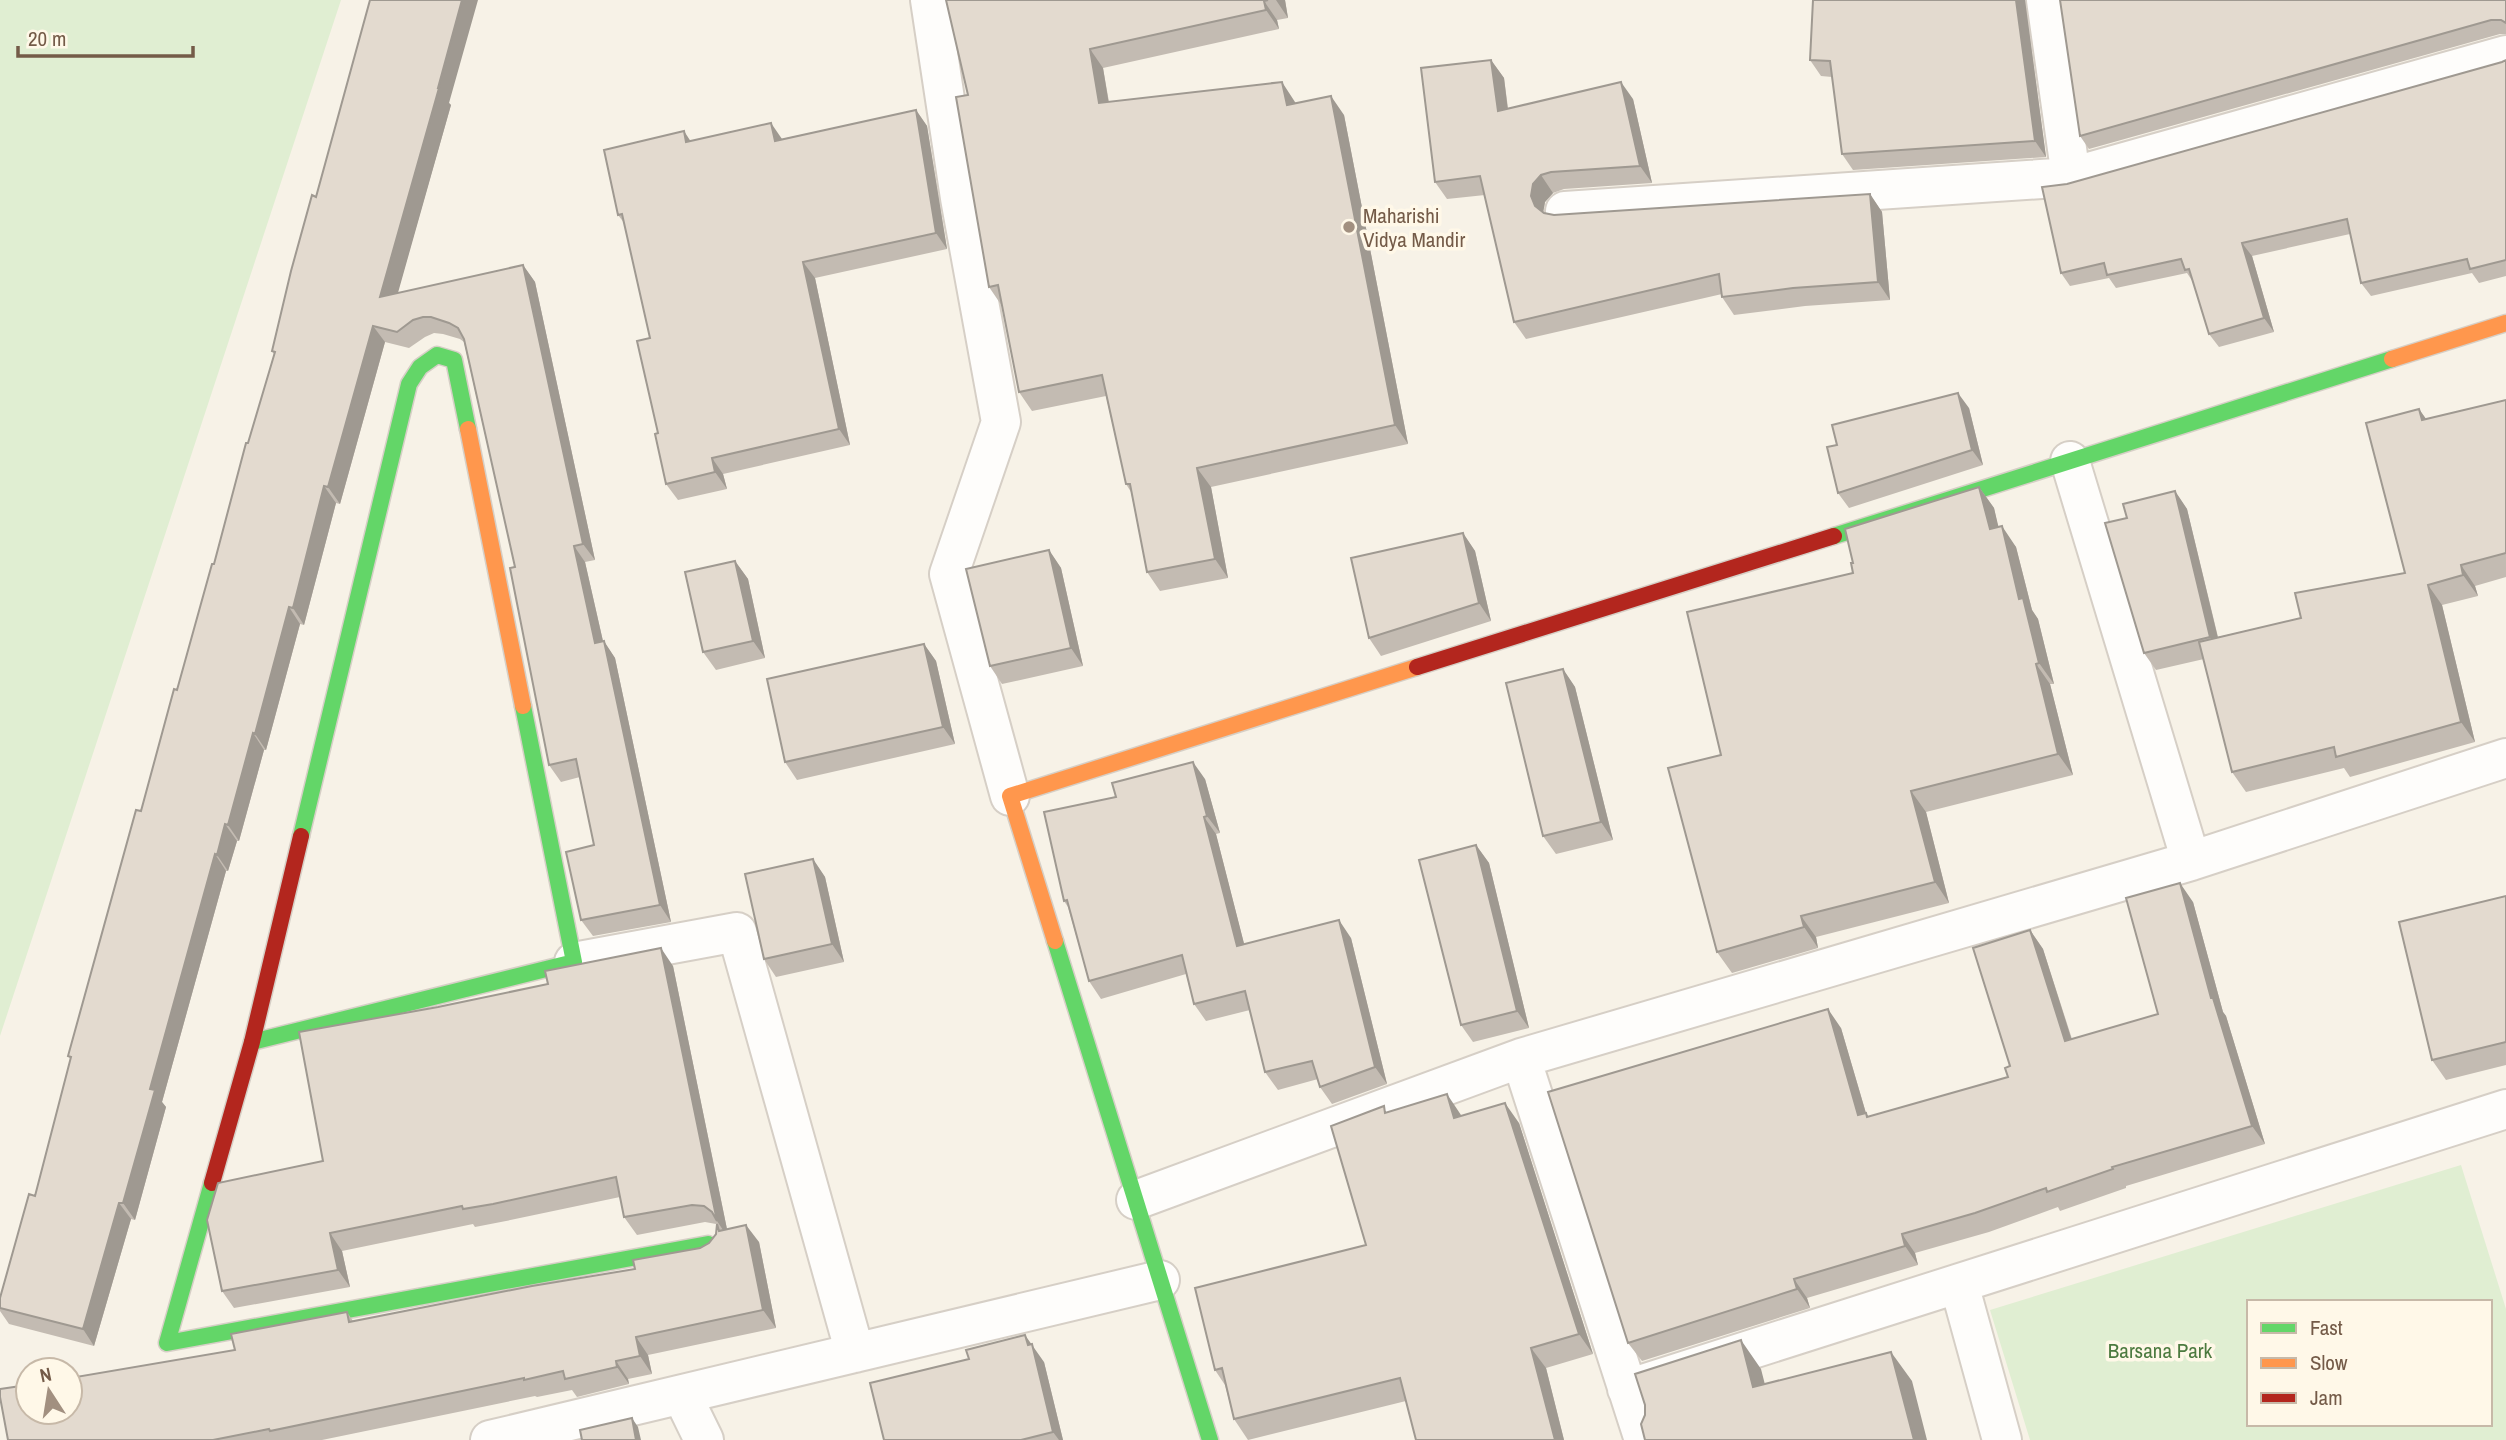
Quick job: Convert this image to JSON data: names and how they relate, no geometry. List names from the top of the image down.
{
  "parks": ["Barsana Park"],
  "places": ["Maharishi Vidya Mandir"],
  "legend": ["Fast", "Slow", "Jam"],
  "scale_bar": "20 m",
  "north": "top"
}
